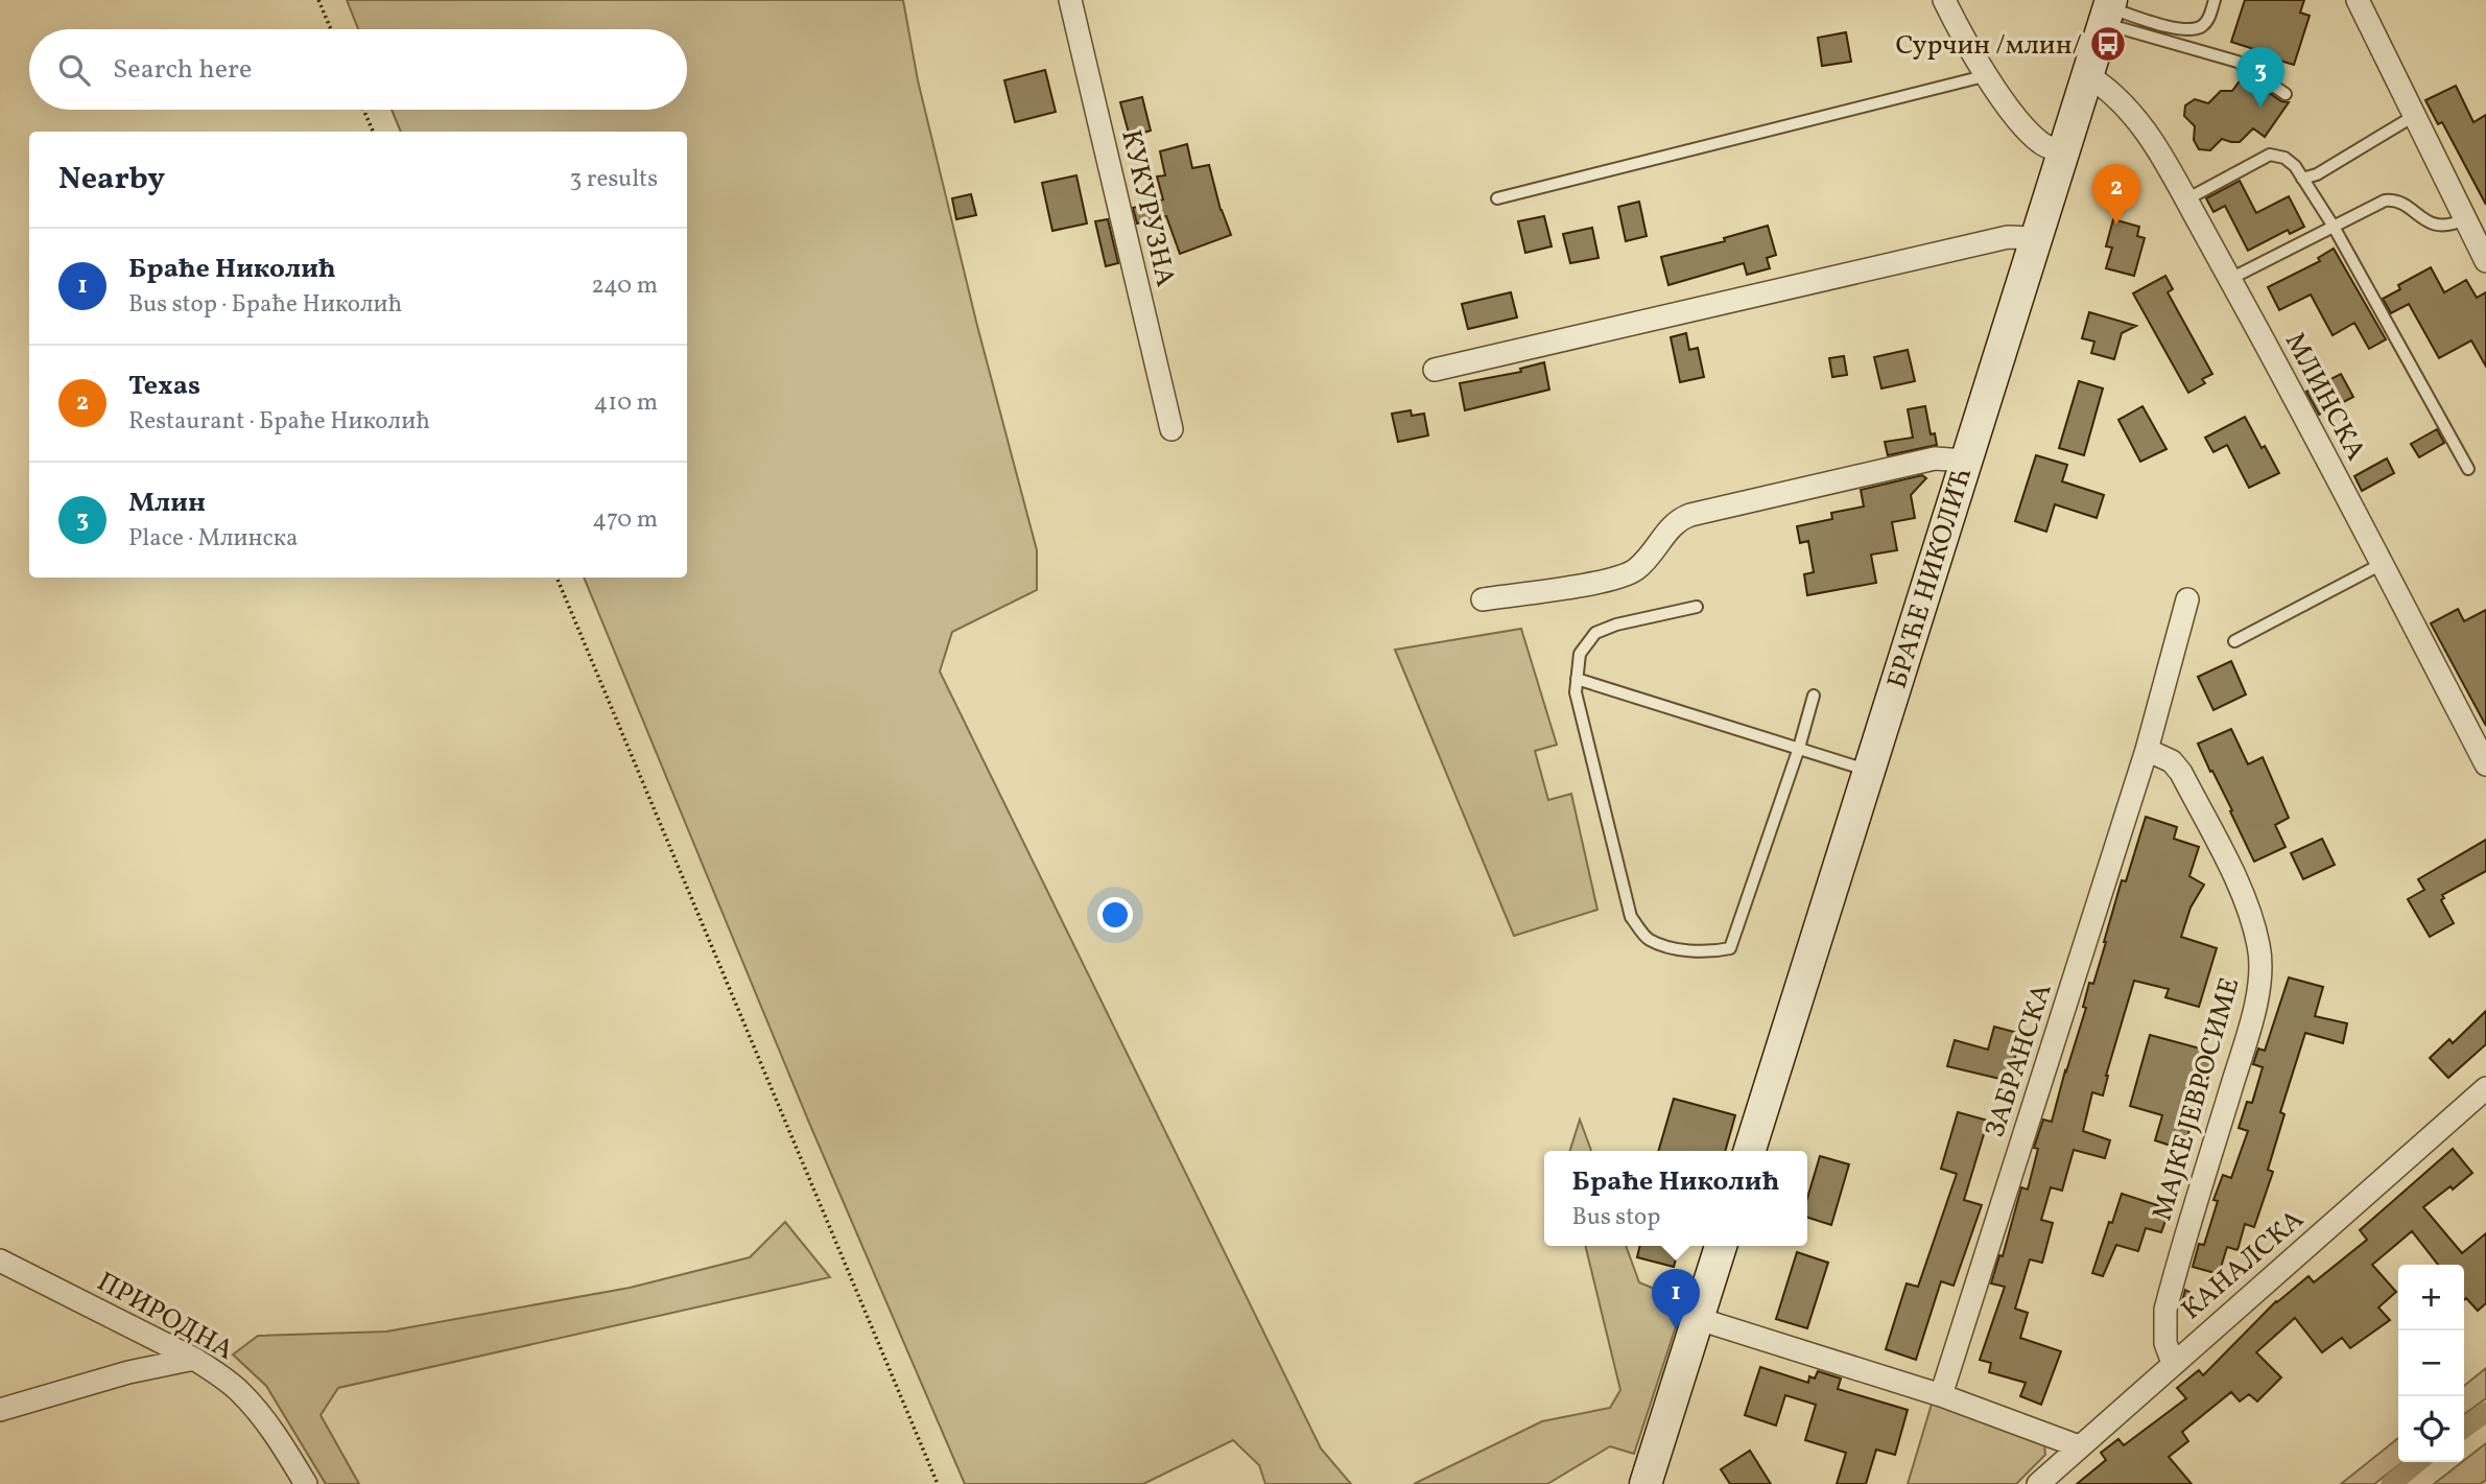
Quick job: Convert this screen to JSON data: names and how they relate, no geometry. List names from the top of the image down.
{
  "streets": {
    "main road": ["БРАЋЕ НИКОЛИЋ"],
    "street": [
      "КУКУРУЗНА",
      "МЛИНСКА",
      "ЗАБРАНСКА",
      "МАЈКЕ ЈЕВРОСИМЕ",
      "КАНАЛСКА",
      "ПРИРОДНА"
    ]
  },
  "crossings": [
    ["МЛИНСКА", "БРАЋЕ НИКОЛИЋ"],
    ["ЗАБРАНСКА", "МАЈКЕ ЈЕВРОСИМЕ"],
    ["МАЈКЕ ЈЕВРОСИМЕ", "КАНАЛСКА"]
  ],
  "places": {
    "bus stop": ["Сурчин /млин/"]
  },
  "page": {
    "search": "Search here",
    "pins": ["3", "2", "1"],
    "heading": ["Nearby", "3 results"],
    "list": [
      {
        "mark": "1",
        "name": "Браће Николић",
        "note": "Bus stop · Браће Николић",
        "value": "240 m"
      },
      {
        "mark": "2",
        "name": "Texas",
        "note": "Restaurant · Браће Николић",
        "value": "410 m"
      },
      {
        "mark": "3",
        "name": "Млин",
        "note": "Place · Млинска",
        "value": "470 m"
      }
    ],
    "popup": ["Браће Николић", "Bus stop"],
    "map_buttons": ["+", "−"]
  }
}
